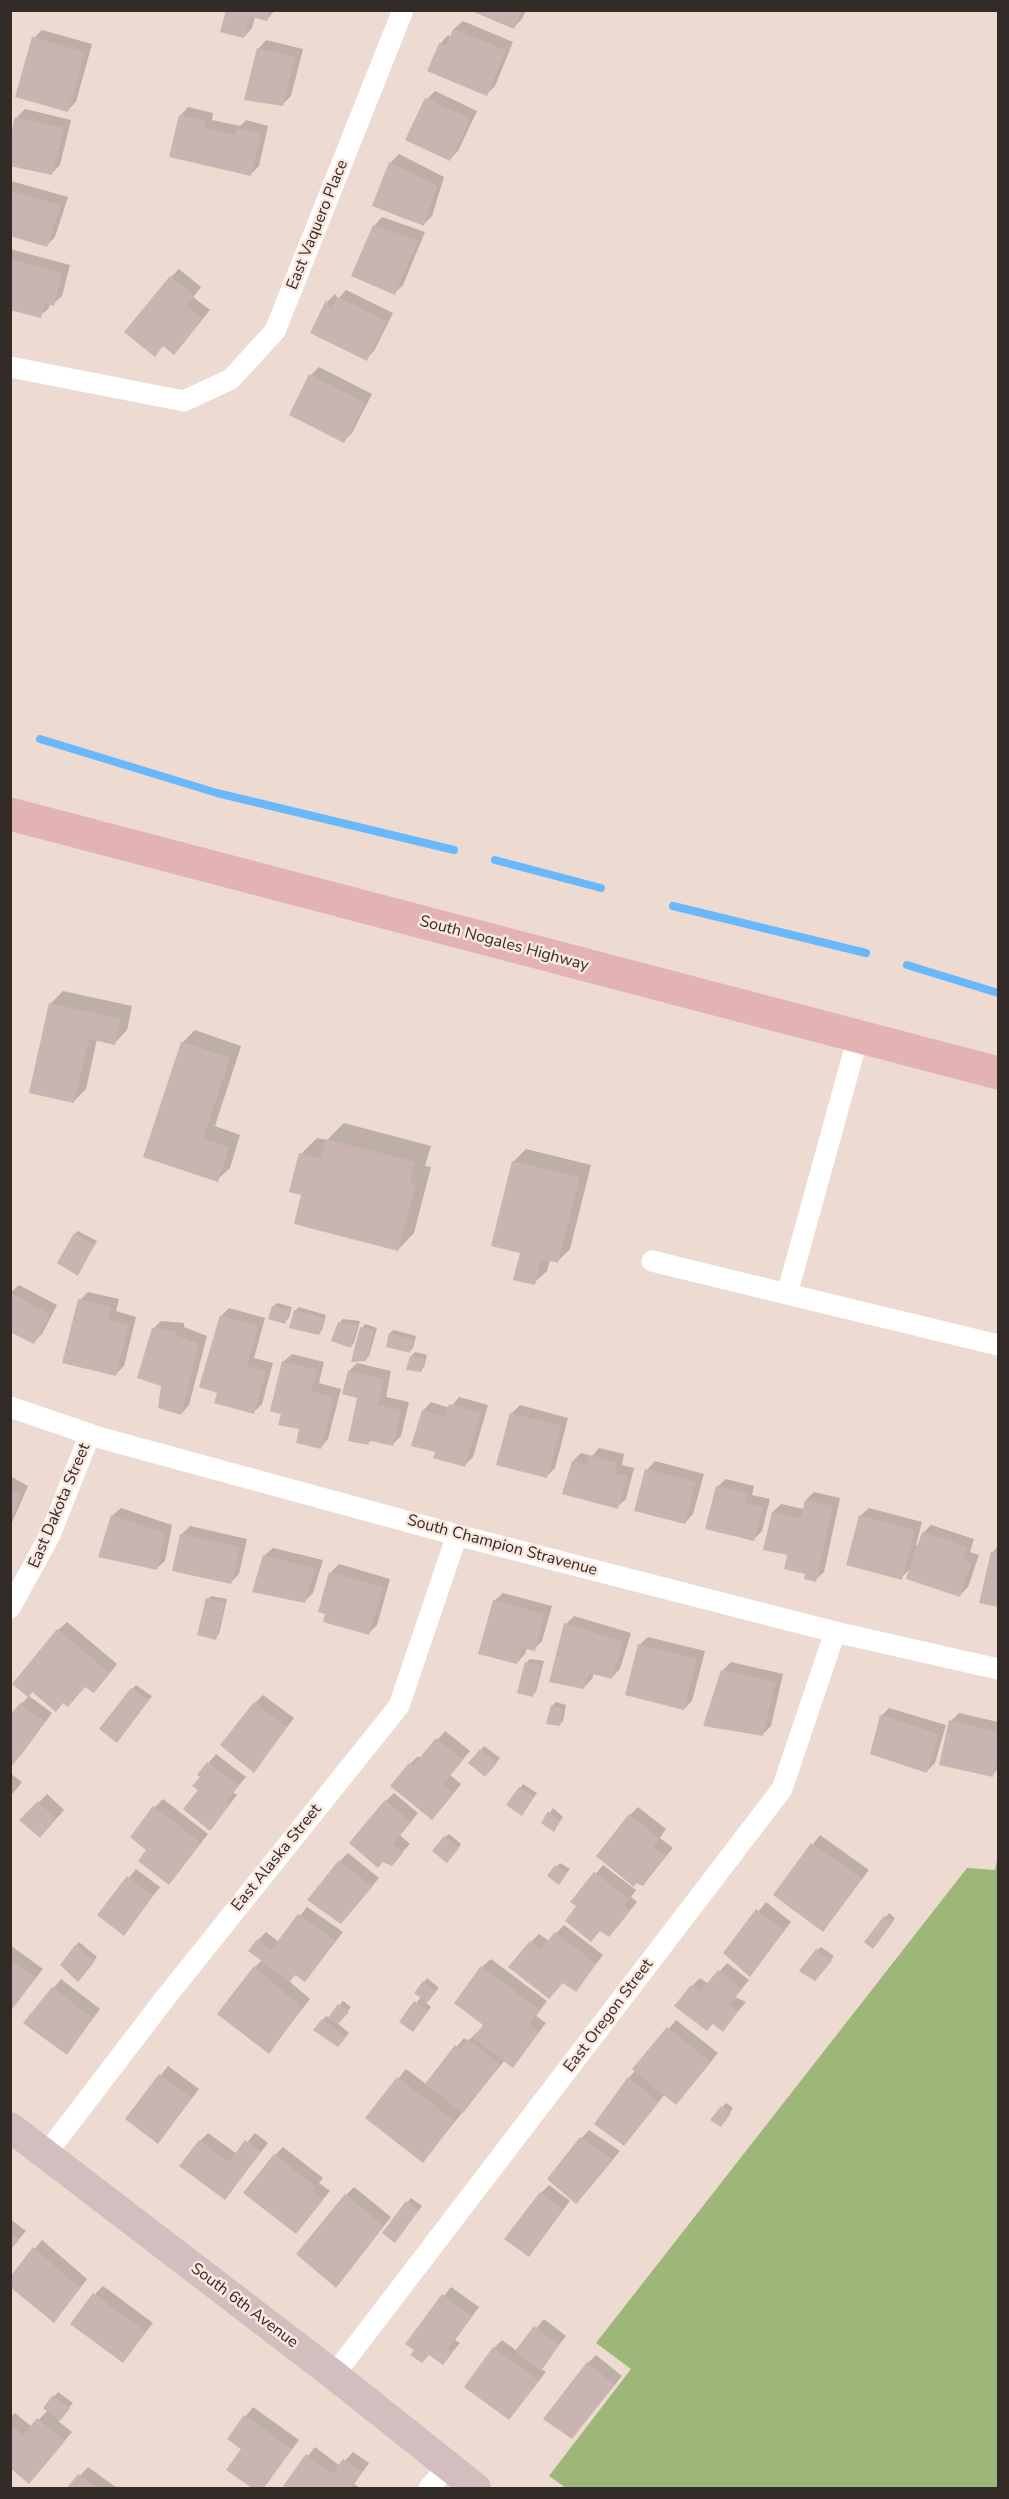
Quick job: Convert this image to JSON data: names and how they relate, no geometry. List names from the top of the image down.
{
  "streets": {
    "main road": ["South Nogales Highway"],
    "street": [
      "East Vaquero Place",
      "East Dakota Street",
      "South Champion Stravenue",
      "East Alaska Street",
      "East Oregon Street",
      "South 6th Avenue"
    ]
  },
  "crossings": [
    ["East Dakota Street", "South Champion Stravenue"],
    ["South Champion Stravenue", "East Alaska Street"],
    ["South Champion Stravenue", "East Oregon Street"],
    ["East Alaska Street", "South 6th Avenue"],
    ["East Oregon Street", "South 6th Avenue"]
  ]
}
